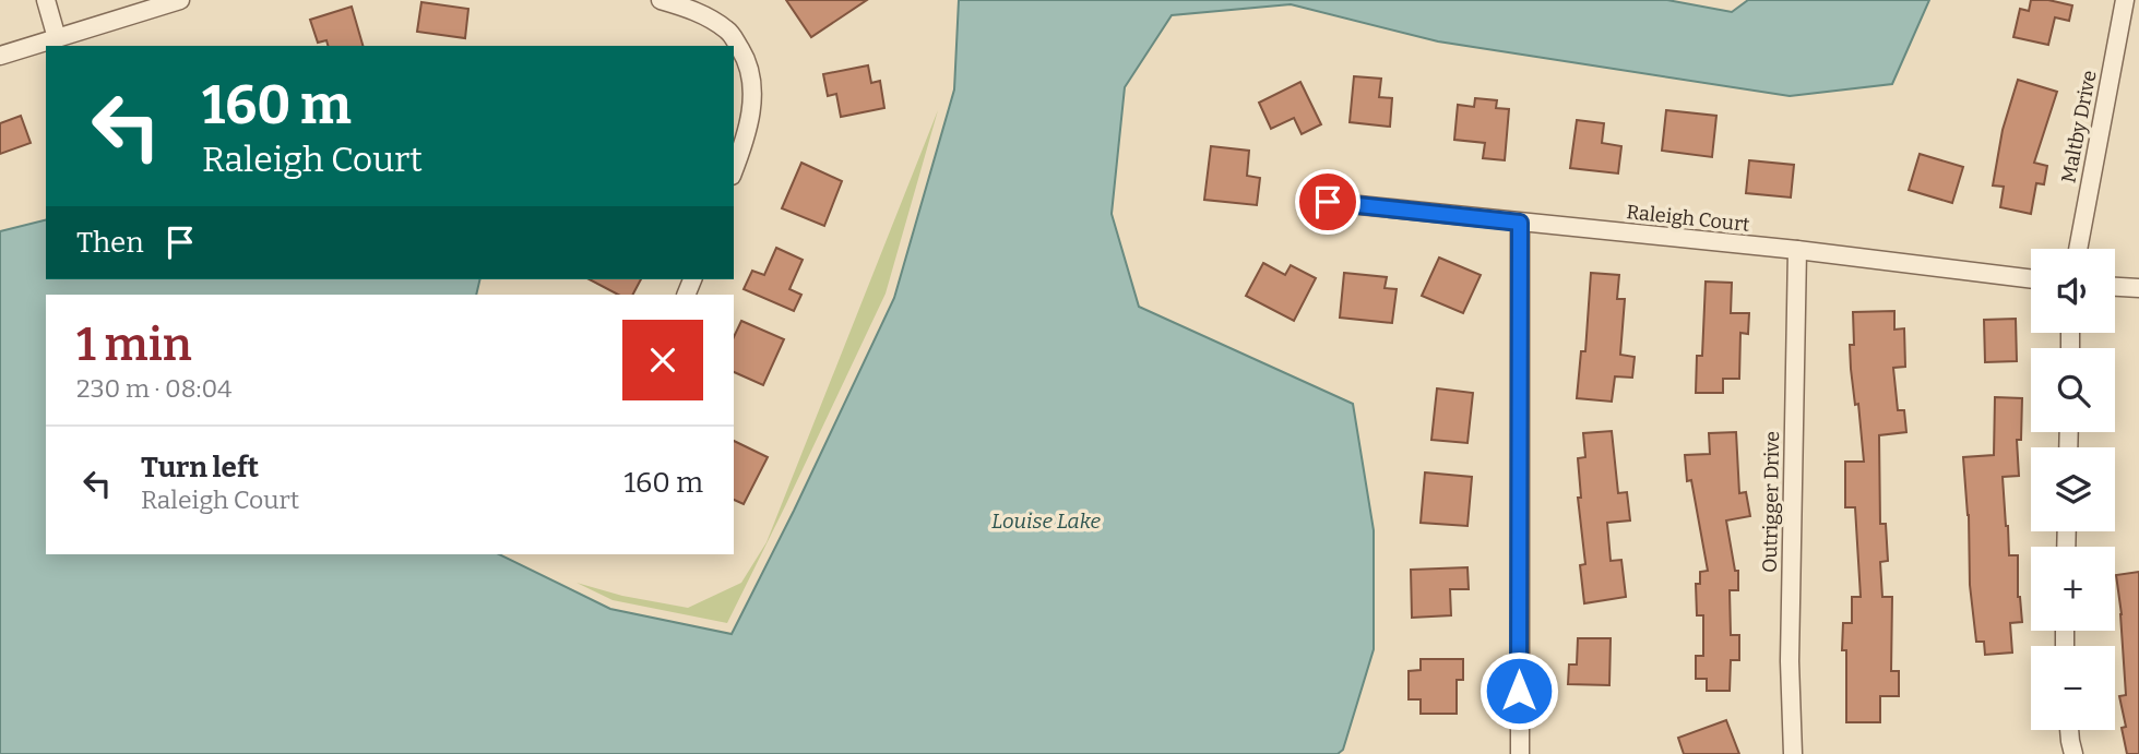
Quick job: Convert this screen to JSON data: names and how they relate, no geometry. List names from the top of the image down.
{
  "streets": {
    "street": ["Maltby Drive", "Raleigh Court", "Outrigger Drive"]
  },
  "crossings": [
    ["Raleigh Court", "Outrigger Drive"]
  ],
  "water": ["Louise Lake"],
  "page": {
    "turn": ["160 m", "Raleigh Court"],
    "then": "Then",
    "map_buttons": ["+", "−"],
    "heading": ["1 min", "230 m · 08:04"],
    "list": [
      {
        "name": "Turn left",
        "note": "Raleigh Court",
        "value": "160 m"
      }
    ]
  }
}
